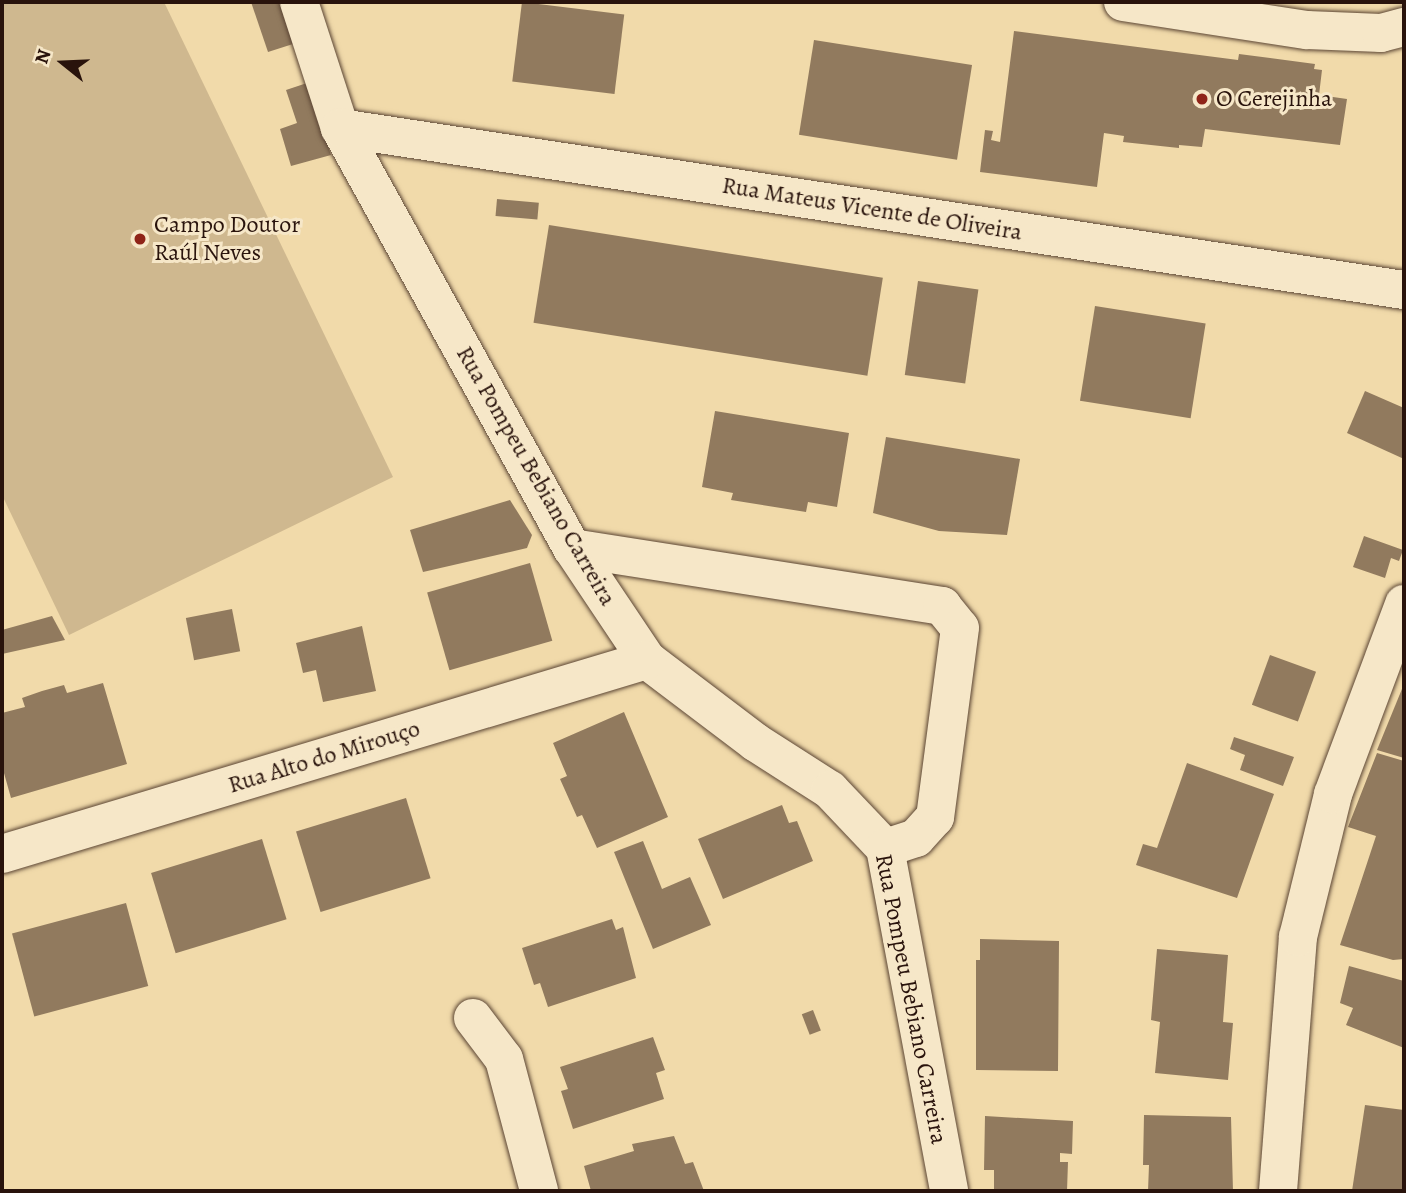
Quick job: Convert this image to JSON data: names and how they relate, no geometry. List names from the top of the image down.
{
  "streets": {
    "street": ["Rua Mateus Vicente de Oliveira", "Rua Pompeu Bebiano Carreira", "Rua Alto do Mirouço"]
  },
  "crossings": [
    ["Rua Mateus Vicente de Oliveira", "Rua Pompeu Bebiano Carreira"],
    ["Rua Pompeu Bebiano Carreira", "Rua Alto do Mirouço"]
  ],
  "places": ["O Cerejinha", "Campo Doutor Raúl Neves"],
  "north": "left"
}
